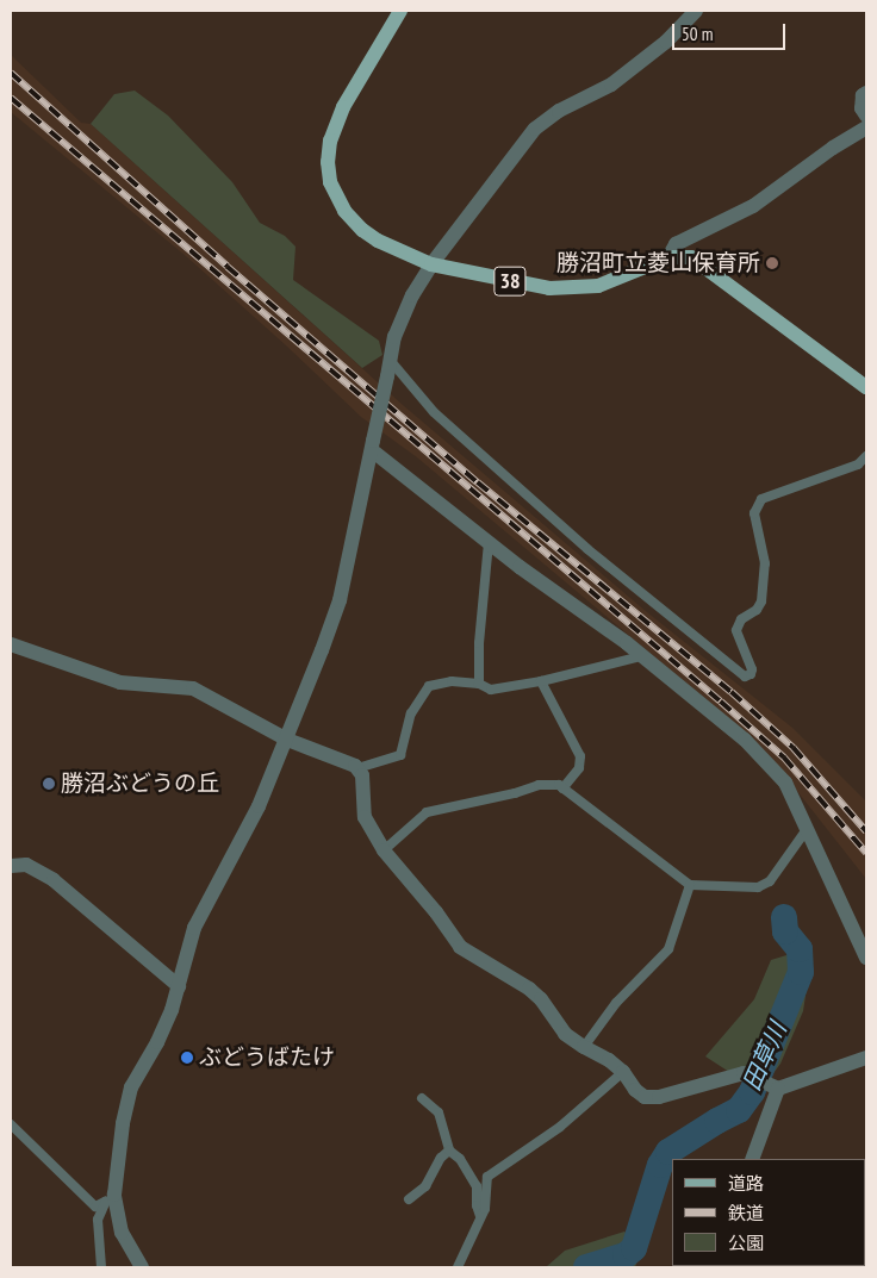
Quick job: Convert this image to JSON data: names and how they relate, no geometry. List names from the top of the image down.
{
  "streets": {
    "main road": ["38"]
  },
  "water": ["田草川"],
  "places": ["勝沼町立菱山保育所", "勝沼ぶどうの丘", "ぶどうばたけ"],
  "legend": ["道路", "鉄道", "公園"],
  "scale_bar": "50 m"
}
